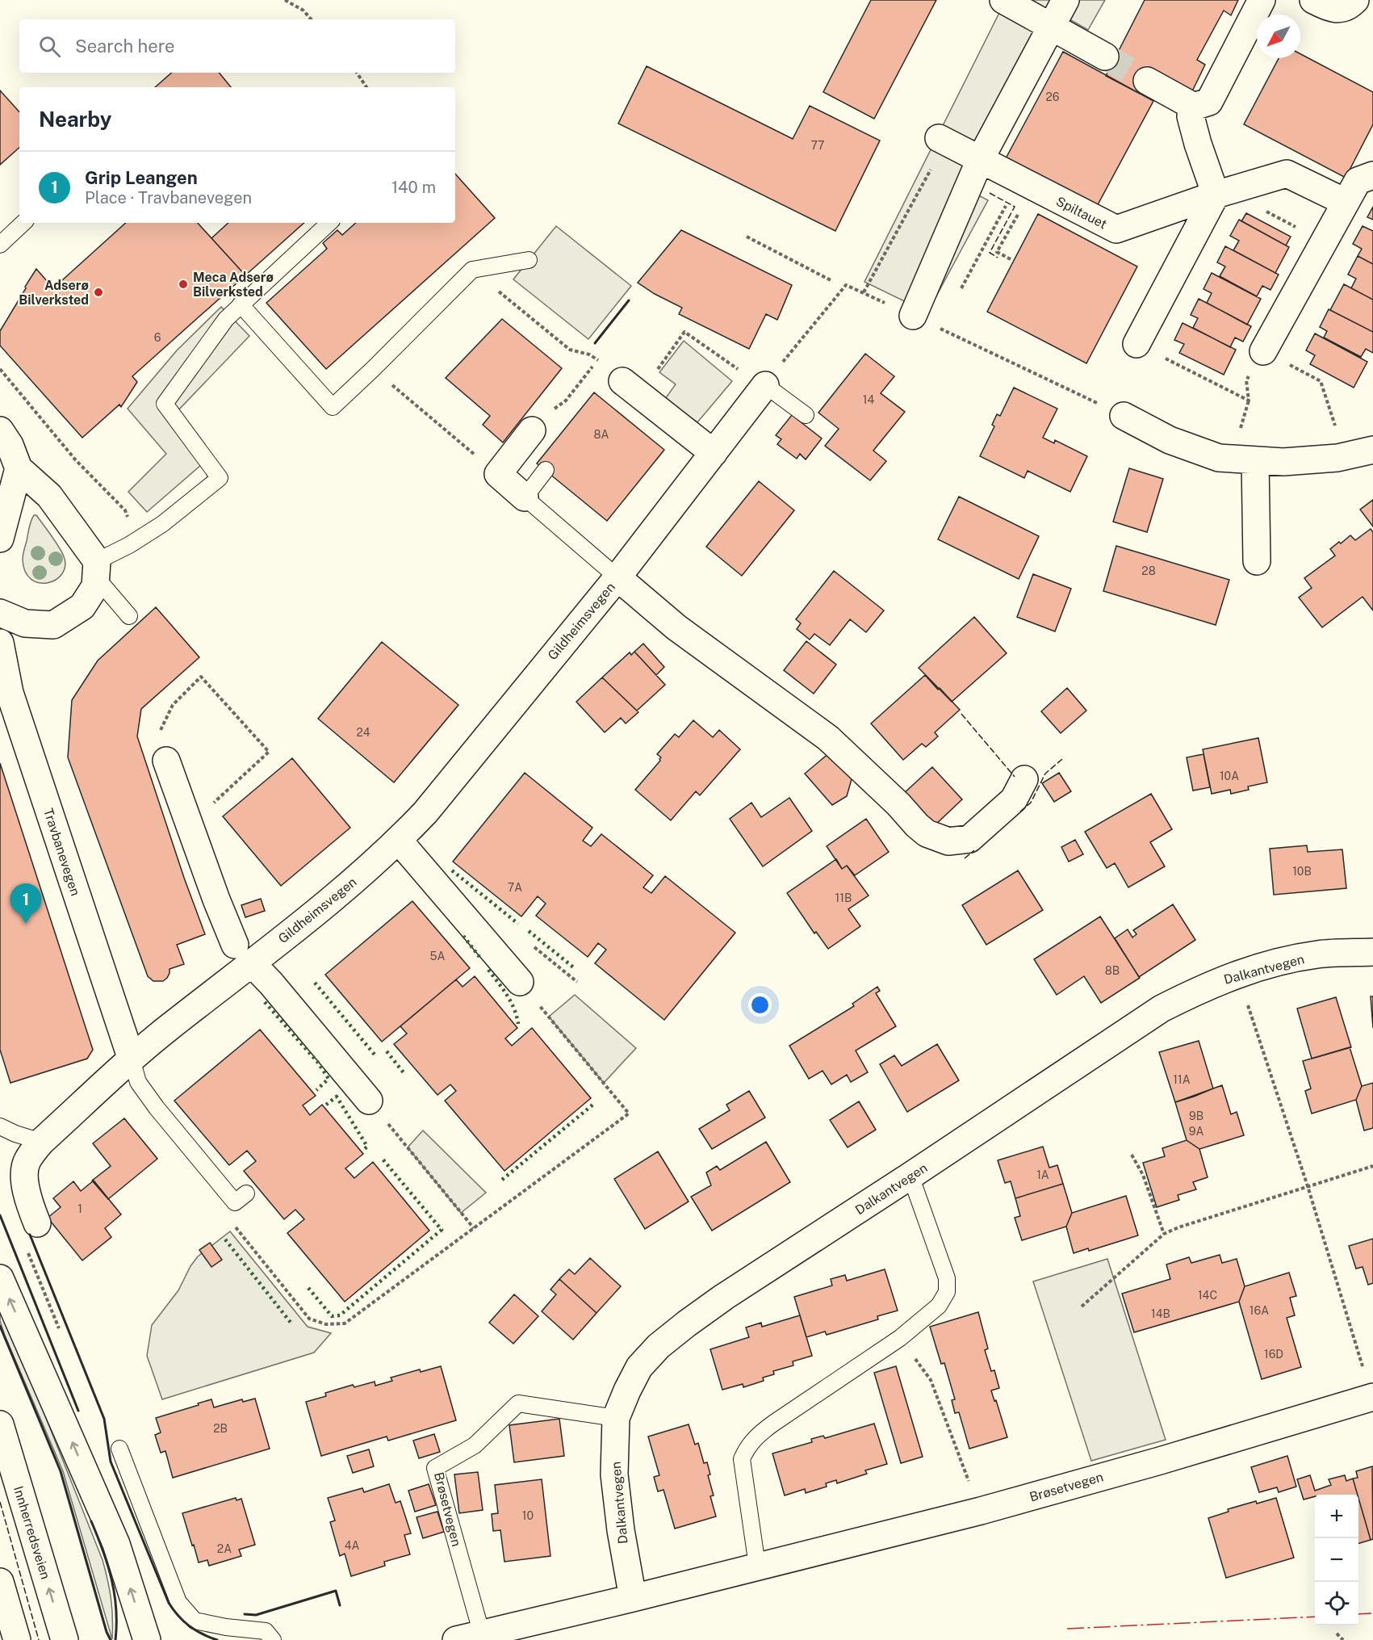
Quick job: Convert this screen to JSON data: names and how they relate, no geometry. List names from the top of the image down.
{
  "streets": {
    "main road": [
      "Spiltauet",
      "Gildheimsvegen",
      "Travbanevegen",
      "Dalkantvegen",
      "Brøsetvegen",
      "Innherredsveien"
    ]
  },
  "crossings": [
    ["Gildheimsvegen", "Travbanevegen"],
    ["Dalkantvegen", "Brøsetvegen"]
  ],
  "places": ["Meca Adserø Bilverksted", "Adserø Bilverksted"],
  "house_numbers": [
    "26",
    "77",
    "6",
    "14",
    "8A",
    "28",
    "24",
    "10A",
    "10B",
    "7A",
    "11B",
    "5A",
    "8B",
    "11A",
    "9B",
    "9A",
    "1A",
    "1",
    "14C",
    "16A",
    "14B",
    "16D",
    "2B",
    "10",
    "4A",
    "2A"
  ],
  "north": "bottom left",
  "page": {
    "search": "Search here",
    "heading": "Nearby",
    "list": [
      {
        "mark": "1",
        "name": "Grip Leangen",
        "note": "Place · Travbanevegen",
        "value": "140 m"
      }
    ],
    "pins": "1",
    "map_buttons": ["+", "−"]
  }
}
